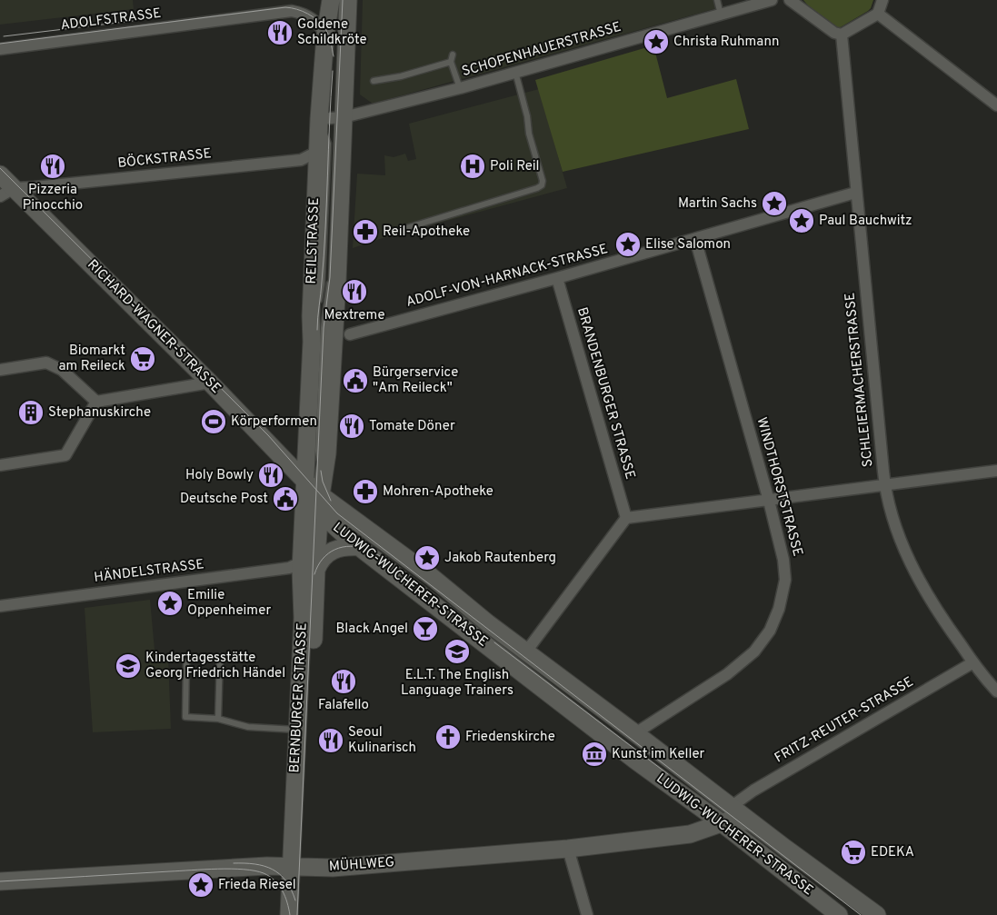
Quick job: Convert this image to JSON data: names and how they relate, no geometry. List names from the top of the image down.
{
  "streets": {
    "street": [
      "ADOLFSTRASSE",
      "SCHOPENHAUERSTRASSE",
      "BÖCKSTRASSE",
      "REILSTRASSE",
      "ADOLF-VON-HARNACK-STRASSE",
      "RICHARD-WAGNER-STRASSE",
      "SCHLEIERMACHERSTRASSE",
      "BRANDENBURGER STRASSE",
      "WINDTHORSTSTRASSE",
      "HÄNDELSTRASSE",
      "LUDWIG-WUCHERER-STRASSE",
      "BERNBURGER STRASSE",
      "FRITZ-REUTER-STRASSE",
      "MÜHLWEG"
    ]
  },
  "crossings": [
    ["ADOLFSTRASSE", "REILSTRASSE"],
    ["SCHOPENHAUERSTRASSE", "REILSTRASSE"],
    ["BÖCKSTRASSE", "REILSTRASSE"],
    ["BÖCKSTRASSE", "RICHARD-WAGNER-STRASSE"],
    ["REILSTRASSE", "RICHARD-WAGNER-STRASSE"],
    ["REILSTRASSE", "LUDWIG-WUCHERER-STRASSE"],
    ["REILSTRASSE", "BERNBURGER STRASSE"],
    ["ADOLF-VON-HARNACK-STRASSE", "SCHLEIERMACHERSTRASSE"],
    ["ADOLF-VON-HARNACK-STRASSE", "BRANDENBURGER STRASSE"],
    ["ADOLF-VON-HARNACK-STRASSE", "WINDTHORSTSTRASSE"],
    ["RICHARD-WAGNER-STRASSE", "LUDWIG-WUCHERER-STRASSE"],
    ["RICHARD-WAGNER-STRASSE", "BERNBURGER STRASSE"],
    ["SCHLEIERMACHERSTRASSE", "FRITZ-REUTER-STRASSE"],
    ["WINDTHORSTSTRASSE", "LUDWIG-WUCHERER-STRASSE"],
    ["HÄNDELSTRASSE", "BERNBURGER STRASSE"],
    ["LUDWIG-WUCHERER-STRASSE", "BERNBURGER STRASSE"],
    ["LUDWIG-WUCHERER-STRASSE", "FRITZ-REUTER-STRASSE"],
    ["LUDWIG-WUCHERER-STRASSE", "MÜHLWEG"],
    ["BERNBURGER STRASSE", "MÜHLWEG"]
  ],
  "places": {
    "restaurant": [
      "Goldene Schildkröte",
      "Pizzeria Pinocchio",
      "Mextreme",
      "Tomate Döner",
      "Holy Bowly",
      "Falafello",
      "Seoul Kulinarisch"
    ],
    "place": [
      "Christa Ruhmann",
      "Martin Sachs",
      "Paul Bauchwitz",
      "Elise Salomon",
      "Jakob Rautenberg",
      "Emilie Oppenheimer",
      "Frieda Riesel"
    ],
    "hospital": ["Poli Reil"],
    "pharmacy": ["Reil-Apotheke", "Mohren-Apotheke"],
    "supermarket": ["Biomarkt am Reileck", "EDEKA"],
    "public building": ["Bürgerservice \"Am Reileck\"", "Deutsche Post"],
    "building": ["Stephanuskirche"],
    "sports": ["Körperformen"],
    "bar": ["Black Angel"],
    "school or university": ["E.L.T. The English Language Trainers", "Kindertagesstätte Georg Friedrich Händel"],
    "church": ["Friedenskirche"],
    "museum": ["Kunst im Keller"]
  }
}
